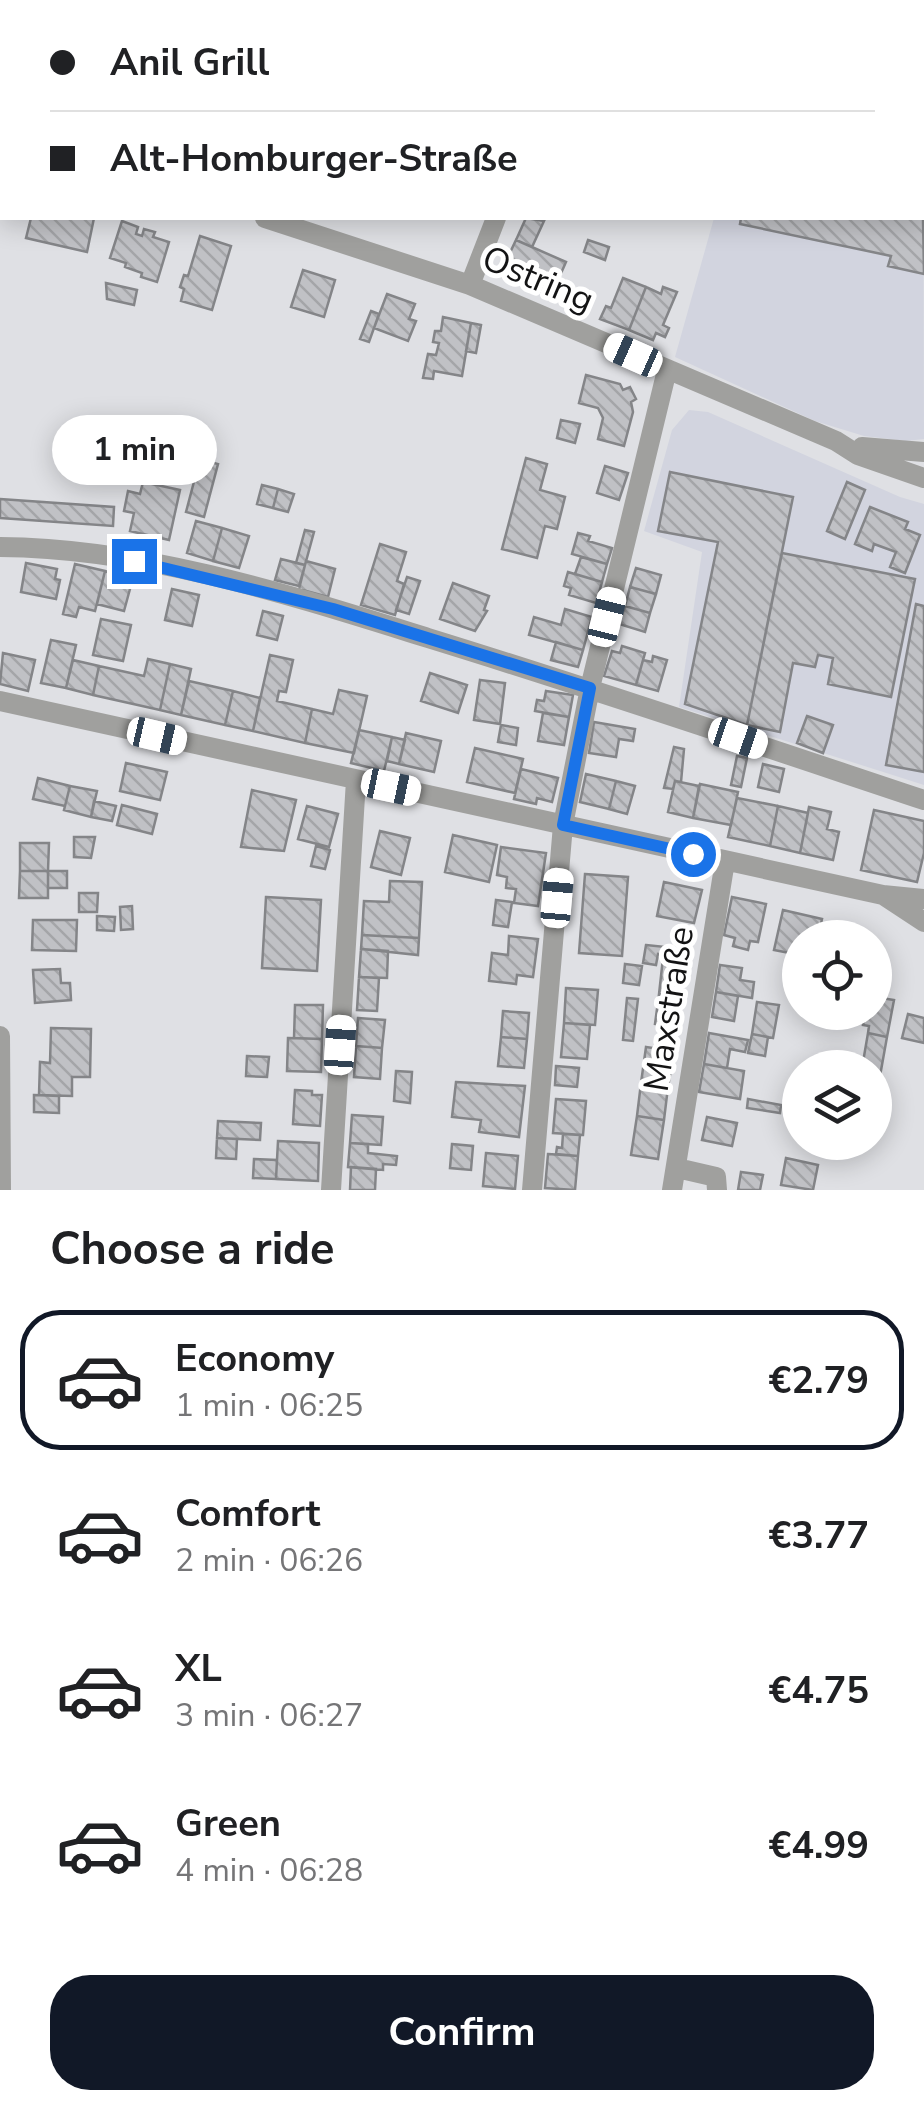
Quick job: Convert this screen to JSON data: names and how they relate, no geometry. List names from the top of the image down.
{
  "streets": {
    "street": ["Ostring", "Maxstraße"]
  },
  "page": {
    "banner": ["Anil Grill", "Alt-Homburger-Straße"],
    "bubble": "1 min",
    "heading": "Choose a ride",
    "list": [
      {
        "name": "Economy",
        "note": "1 min · 06:25",
        "value": "€2.79"
      },
      {
        "name": "Comfort",
        "note": "2 min · 06:26",
        "value": "€3.77"
      },
      {
        "name": "XL",
        "note": "3 min · 06:27",
        "value": "€4.75"
      },
      {
        "name": "Green",
        "note": "4 min · 06:28",
        "value": "€4.99"
      }
    ],
    "buttons": "Confirm"
  }
}
